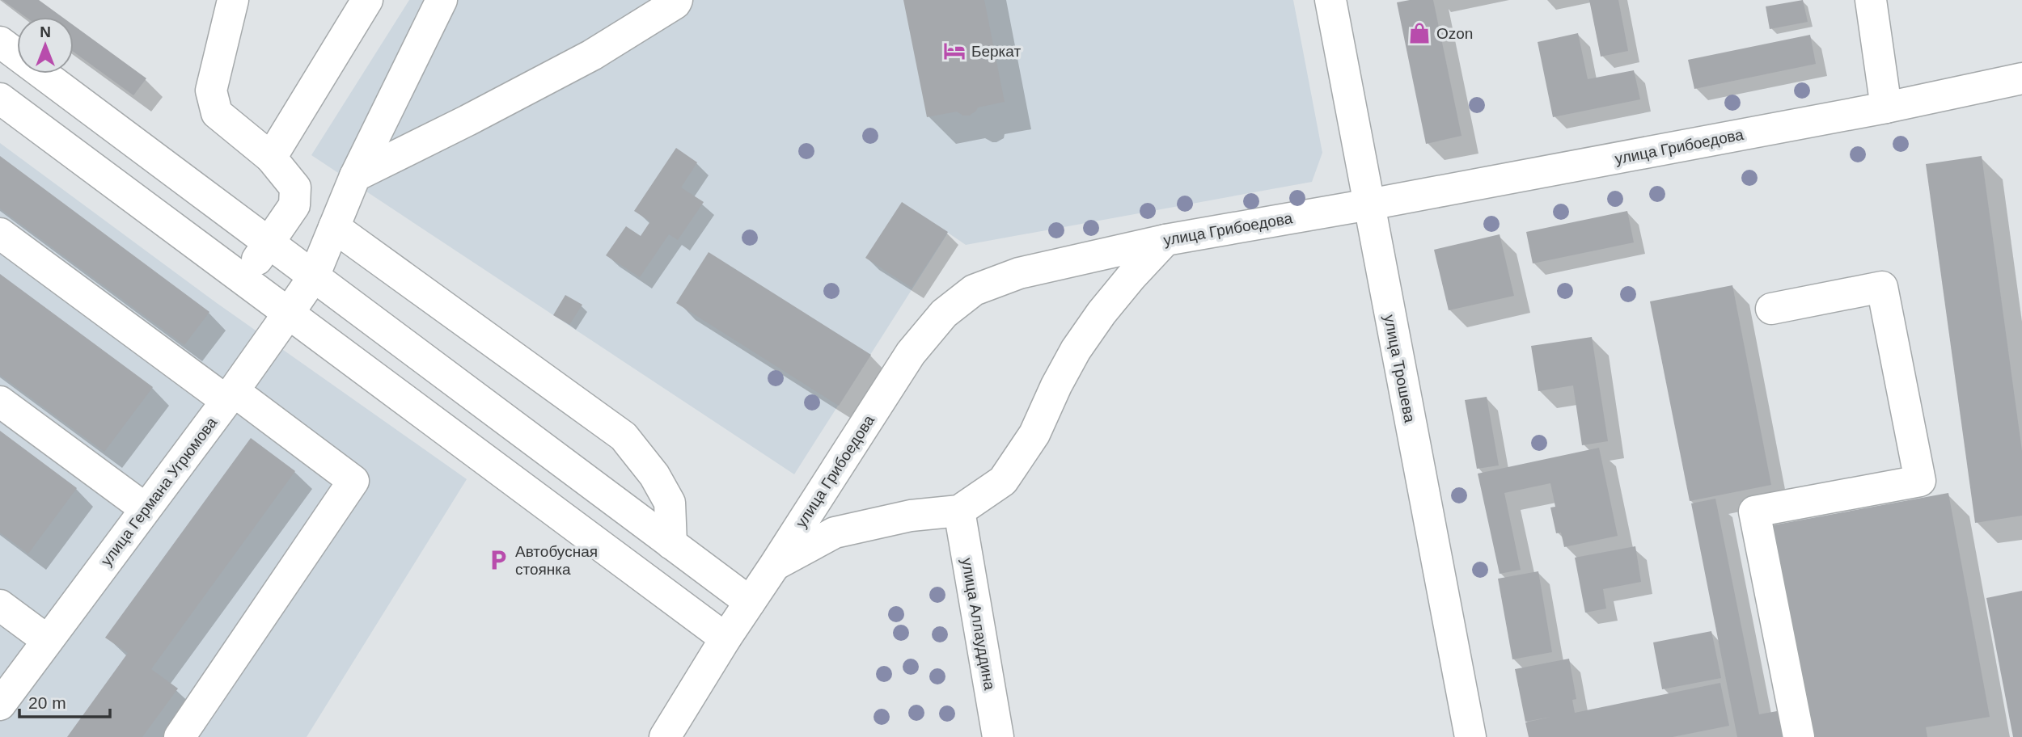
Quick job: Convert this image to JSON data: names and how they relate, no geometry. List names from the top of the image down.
{
  "streets": {
    "street": [
      "улица Грибоедова",
      "улица Трошева",
      "улица Германа Угрюмова",
      "улица Аллауддина"
    ]
  },
  "crossings": [
    ["улица Грибоедова", "улица Трошева"]
  ],
  "places": {
    "shop": ["Ozon"],
    "hotel": ["Беркат"],
    "parking": ["Автобусная стоянка"]
  },
  "scale_bar": "20 m",
  "north": "top"
}
